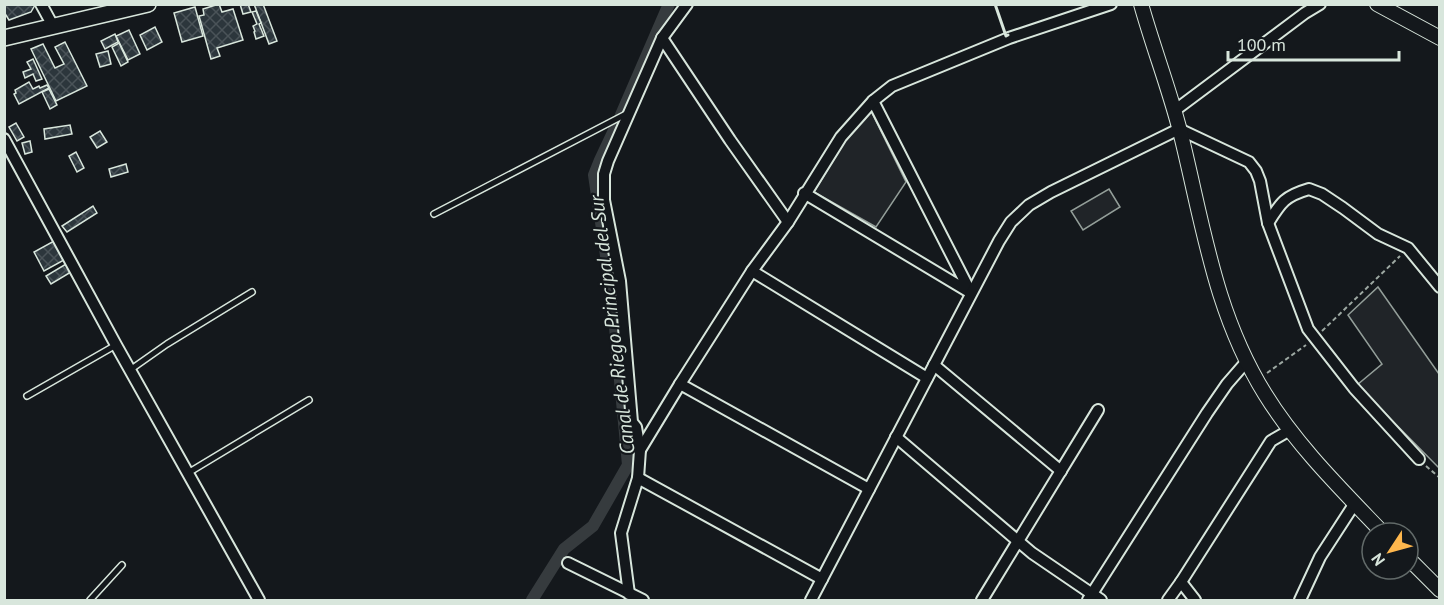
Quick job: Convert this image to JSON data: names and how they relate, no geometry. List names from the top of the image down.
{
  "water": ["Canal de Riego Principal del Sur"],
  "scale_bar": "100 m",
  "north": "bottom left"
}
